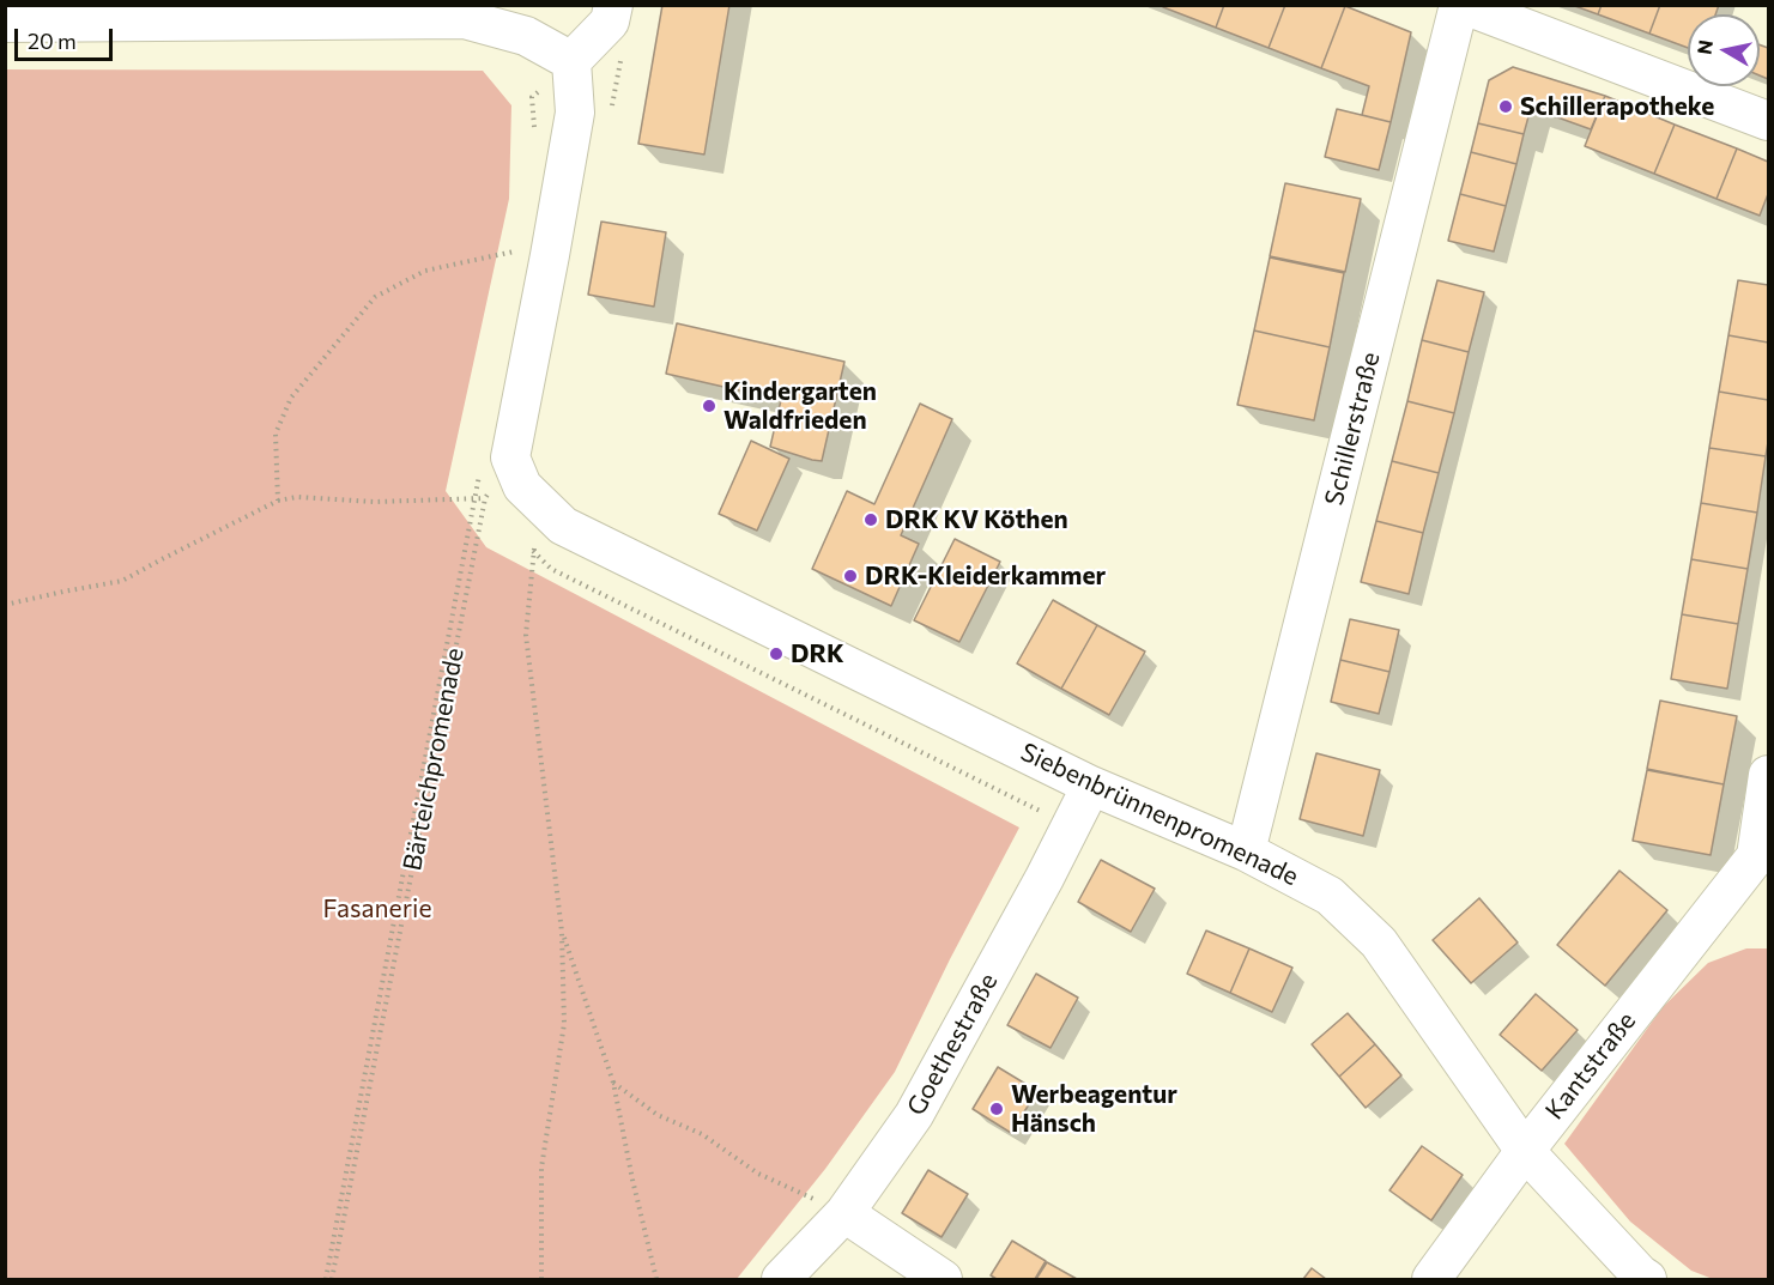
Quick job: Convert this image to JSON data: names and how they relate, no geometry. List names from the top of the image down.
{
  "streets": {
    "street": [
      "Schillerstraße",
      "Siebenbrünnenpromenade",
      "Goethestraße",
      "Kantstraße"
    ],
    "path": ["Bärteichpromenade"]
  },
  "crossings": [
    ["Schillerstraße", "Siebenbrünnenpromenade"],
    ["Siebenbrünnenpromenade", "Goethestraße"],
    ["Siebenbrünnenpromenade", "Kantstraße"]
  ],
  "parks": ["Fasanerie"],
  "places": [
    "Schillerapotheke",
    "Kindergarten Waldfrieden",
    "DRK KV Köthen",
    "DRK-Kleiderkammer",
    "DRK",
    "Werbeagentur Hänsch"
  ],
  "scale_bar": "20 m",
  "north": "left"
}
